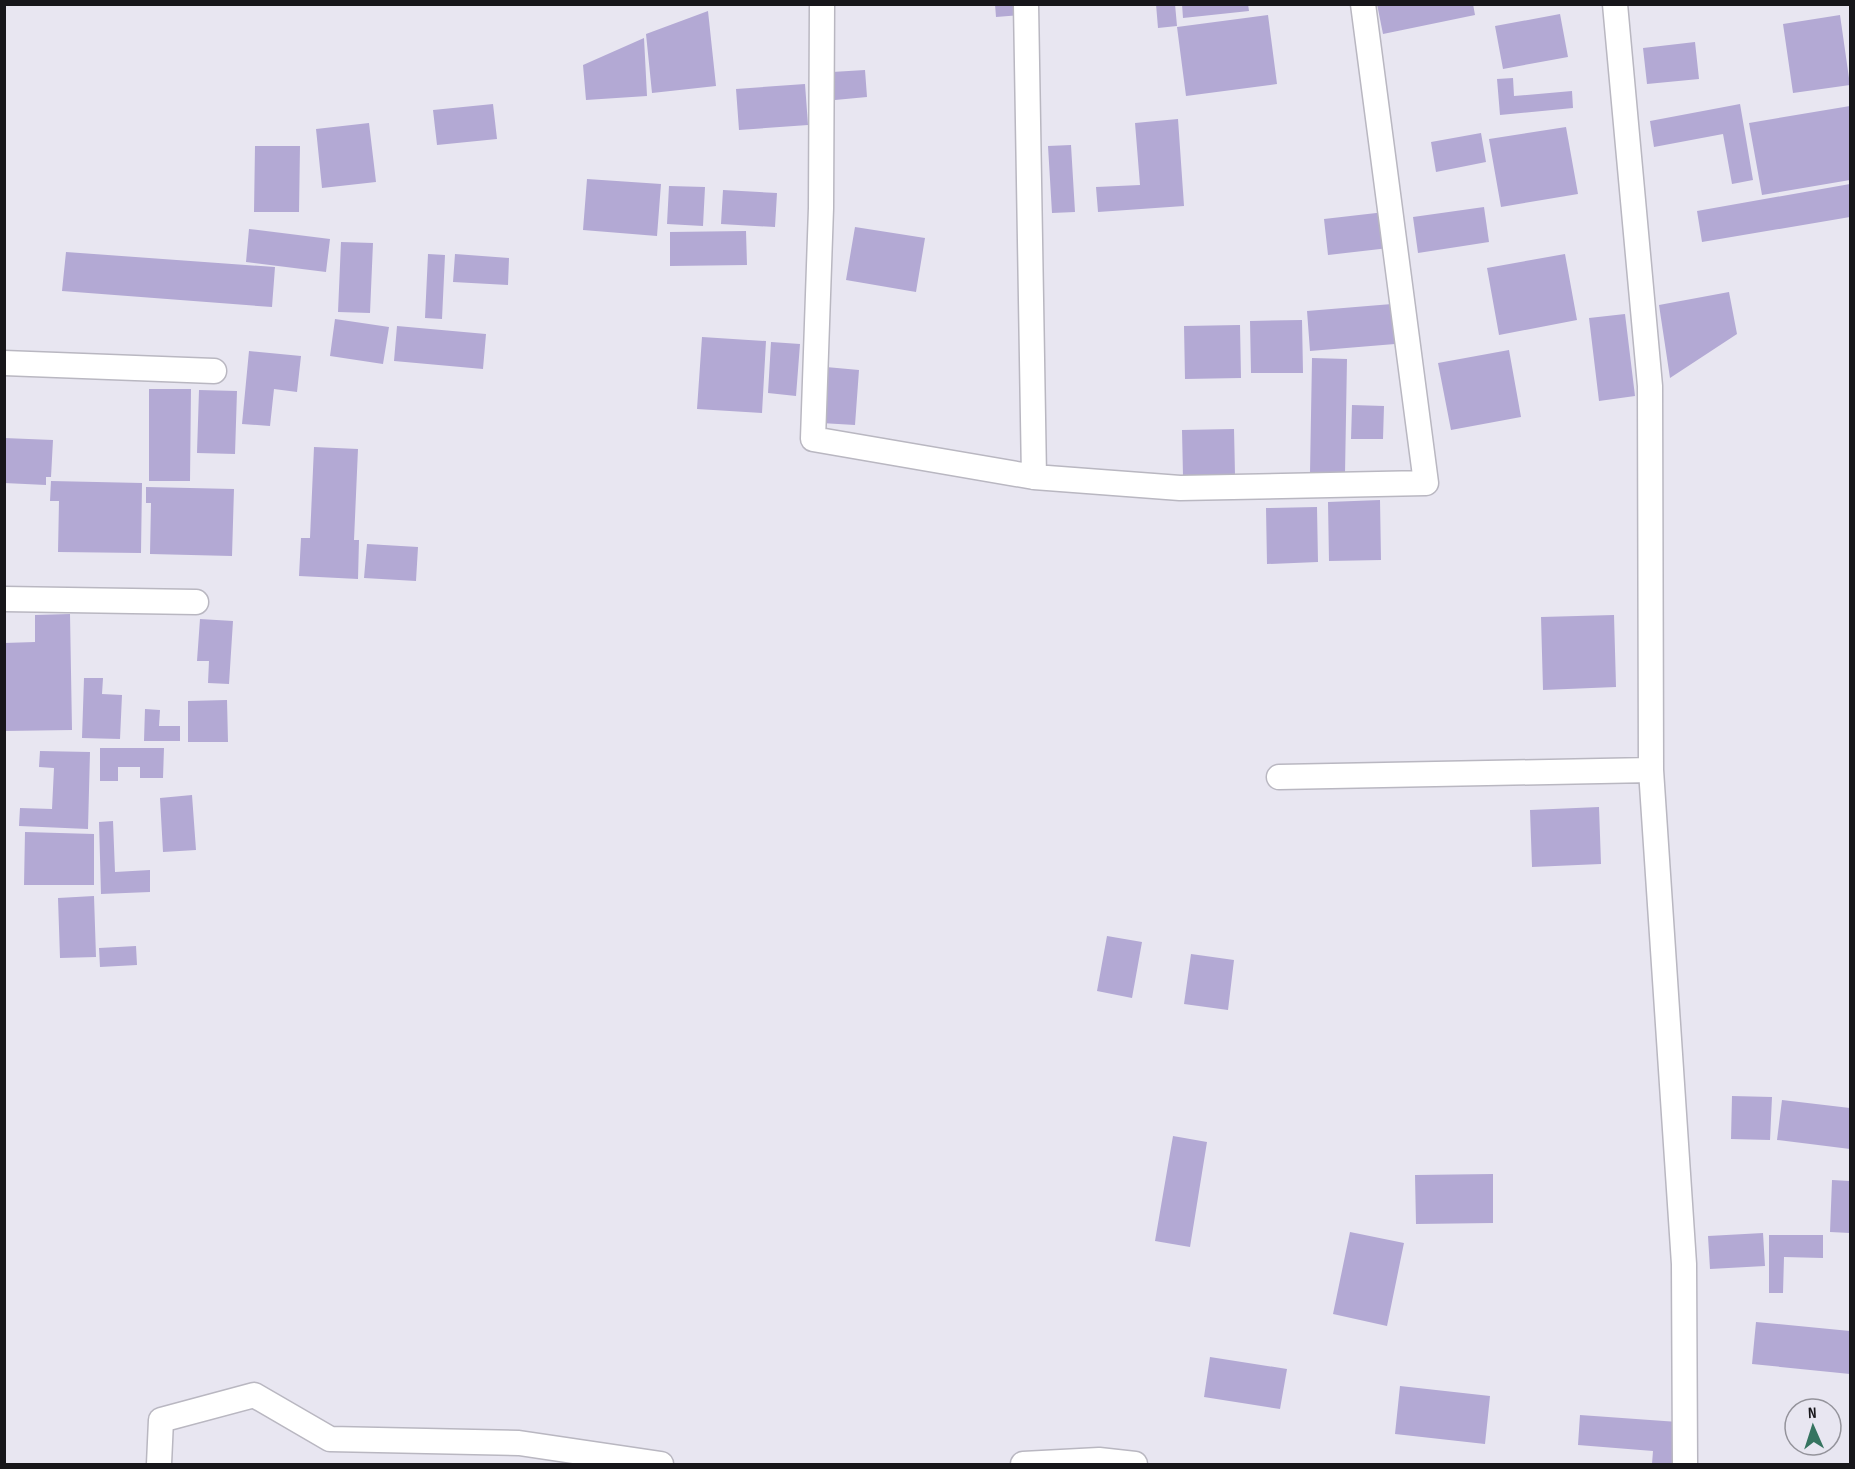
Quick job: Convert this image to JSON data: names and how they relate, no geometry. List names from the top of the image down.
{
  "north": "top"
}
